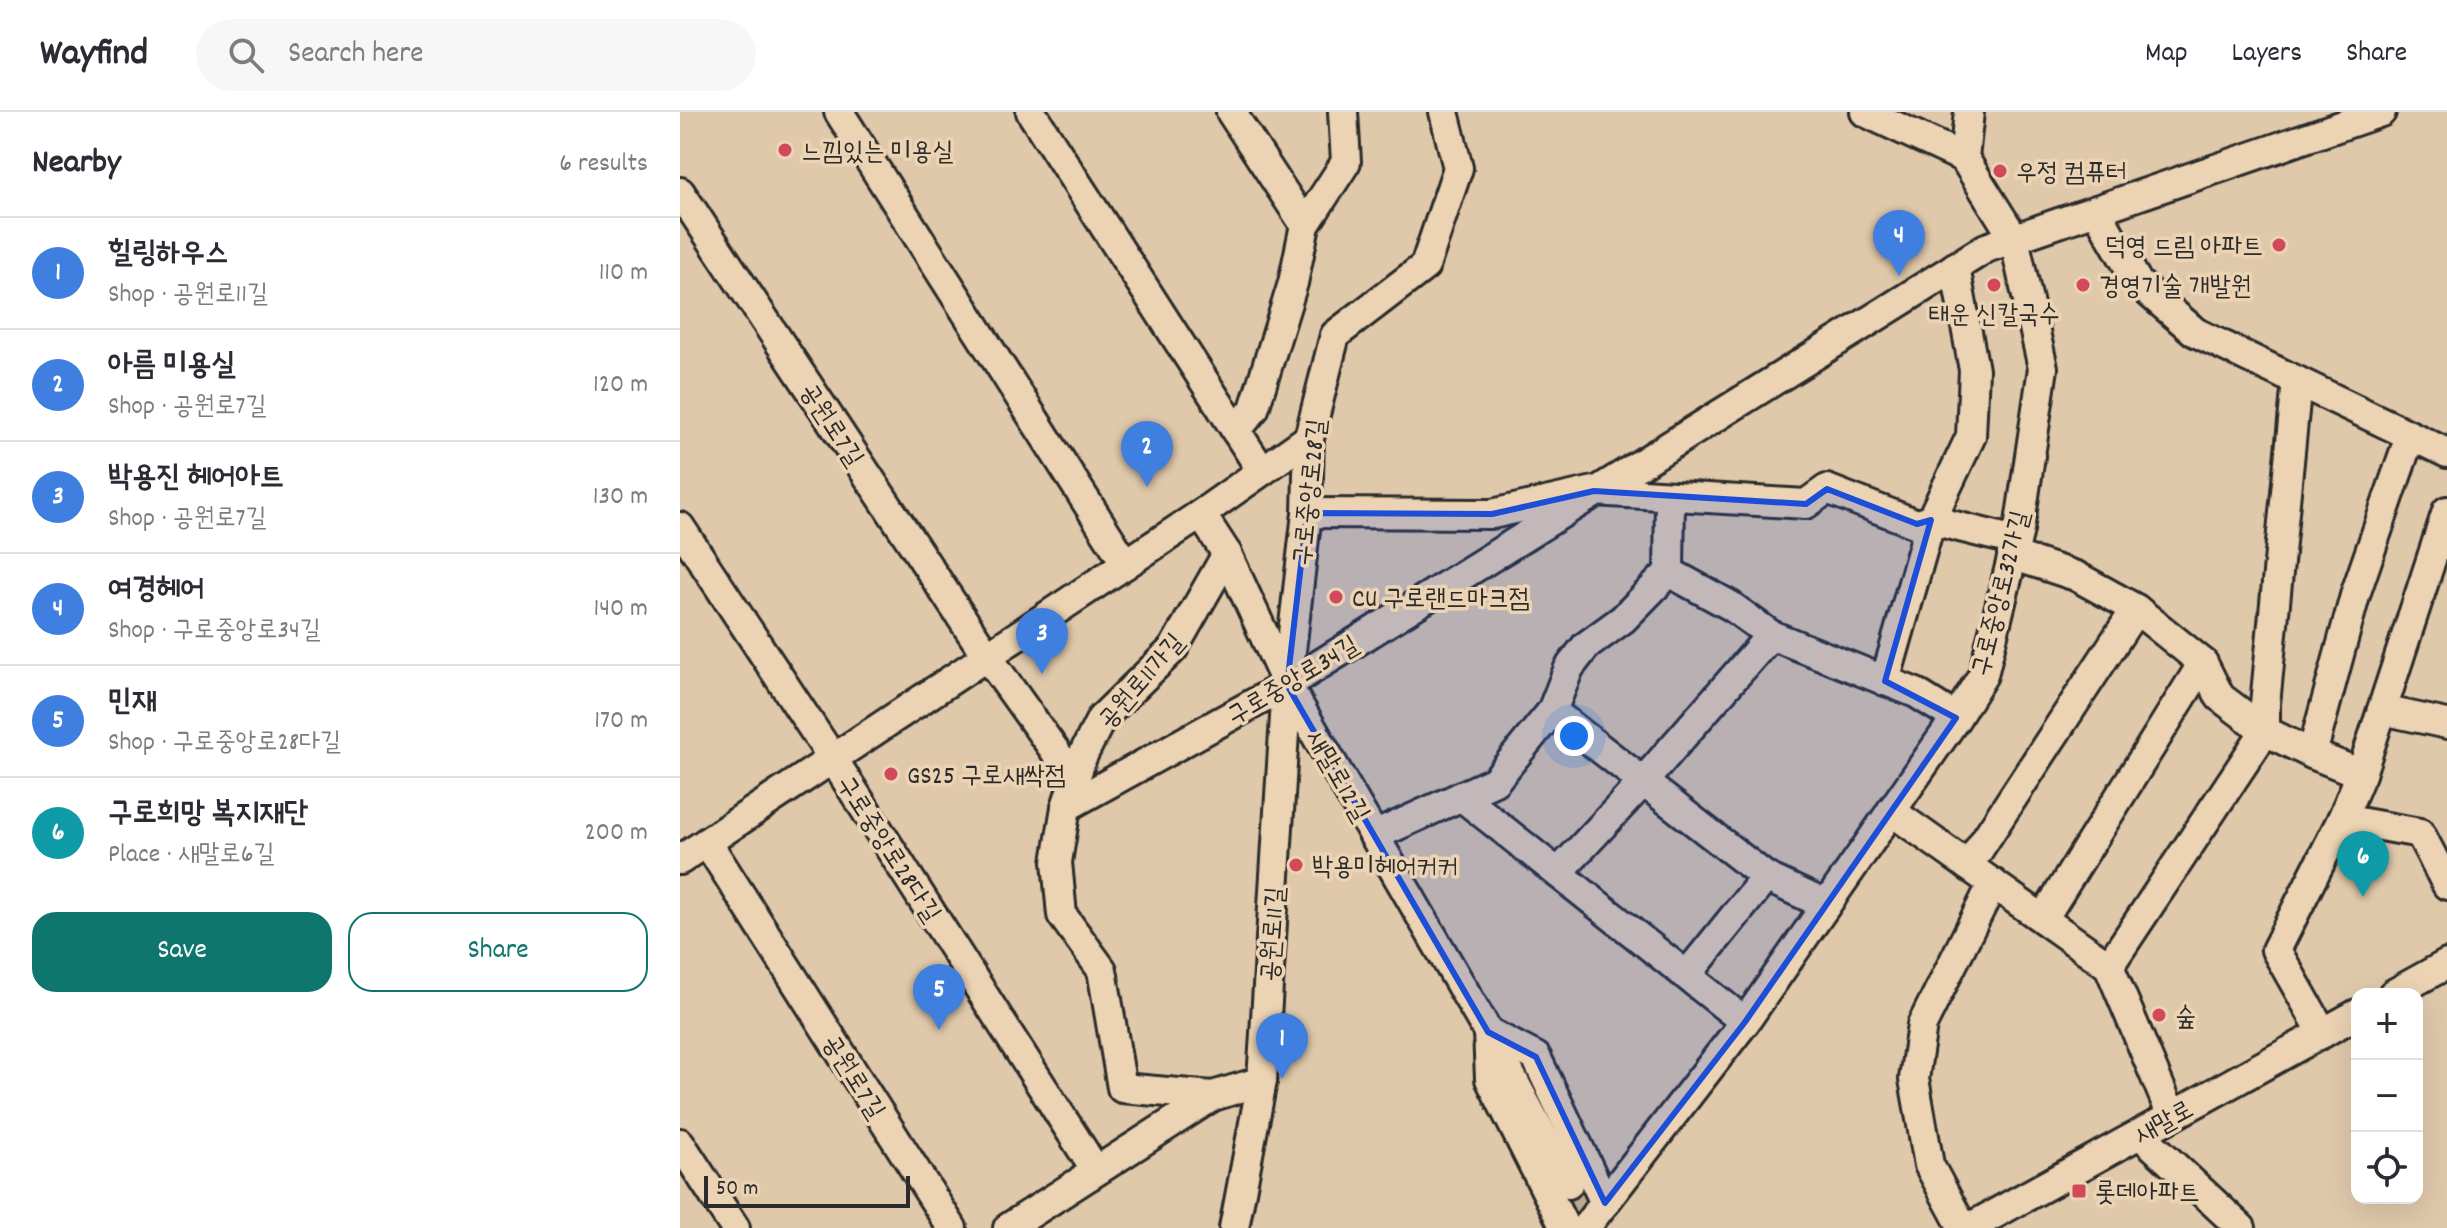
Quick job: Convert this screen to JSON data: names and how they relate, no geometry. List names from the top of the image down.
{
  "streets": {
    "street": [
      "공원로7길",
      "구로중앙로28길",
      "구로중앙로32가길",
      "구로중앙로34길",
      "공원로11가길",
      "새말로12길",
      "구로중앙로28다길",
      "공원로11길",
      "새말로"
    ]
  },
  "crossings": [
    ["공원로7길", "공원로11가길"],
    ["구로중앙로28길", "구로중앙로34길"],
    ["구로중앙로28길", "새말로12길"],
    ["구로중앙로28길", "공원로11길"],
    ["구로중앙로32가길", "구로중앙로34길"],
    ["구로중앙로34길", "공원로11가길"],
    ["구로중앙로34길", "새말로12길"],
    ["구로중앙로34길", "공원로11길"],
    ["공원로11가길", "새말로12길"],
    ["새말로12길", "공원로11길"]
  ],
  "places": {
    "other": [
      "느낌있는 미용실",
      "우정 컴퓨터",
      "덕영 드림 아파트",
      "태운 신칼국수",
      "경영기술 개발원",
      "CU 구로랜드마크점",
      "GS25 구로새싹점",
      "박용미헤어커커",
      "숲"
    ],
    "transit": ["롯데아파트"]
  },
  "scale_bar": "50 m",
  "page": {
    "header": "Wayfind",
    "search": "Search here",
    "nav": ["Map", "Layers", "Share"],
    "heading": ["Nearby", "6 results"],
    "pins": [
      "4",
      "2",
      "3",
      "6",
      "5",
      "1"
    ],
    "list": [
      {
        "mark": "1",
        "name": "힐링하우스",
        "note": "Shop · 공원로11길",
        "value": "110 m"
      },
      {
        "mark": "2",
        "name": "아름 미용실",
        "note": "Shop · 공원로7길",
        "value": "120 m"
      },
      {
        "mark": "3",
        "name": "박용진 헤어아트",
        "note": "Shop · 공원로7길",
        "value": "130 m"
      },
      {
        "mark": "4",
        "name": "여경헤어",
        "note": "Shop · 구로중앙로34길",
        "value": "140 m"
      },
      {
        "mark": "5",
        "name": "민재",
        "note": "Shop · 구로중앙로28다길",
        "value": "170 m"
      },
      {
        "mark": "6",
        "name": "구로희망 복지재단",
        "note": "Place · 새말로6길",
        "value": "200 m"
      }
    ],
    "buttons": ["Save", "Share"],
    "map_buttons": ["+", "−"],
    "scale": "50 m"
  }
}
